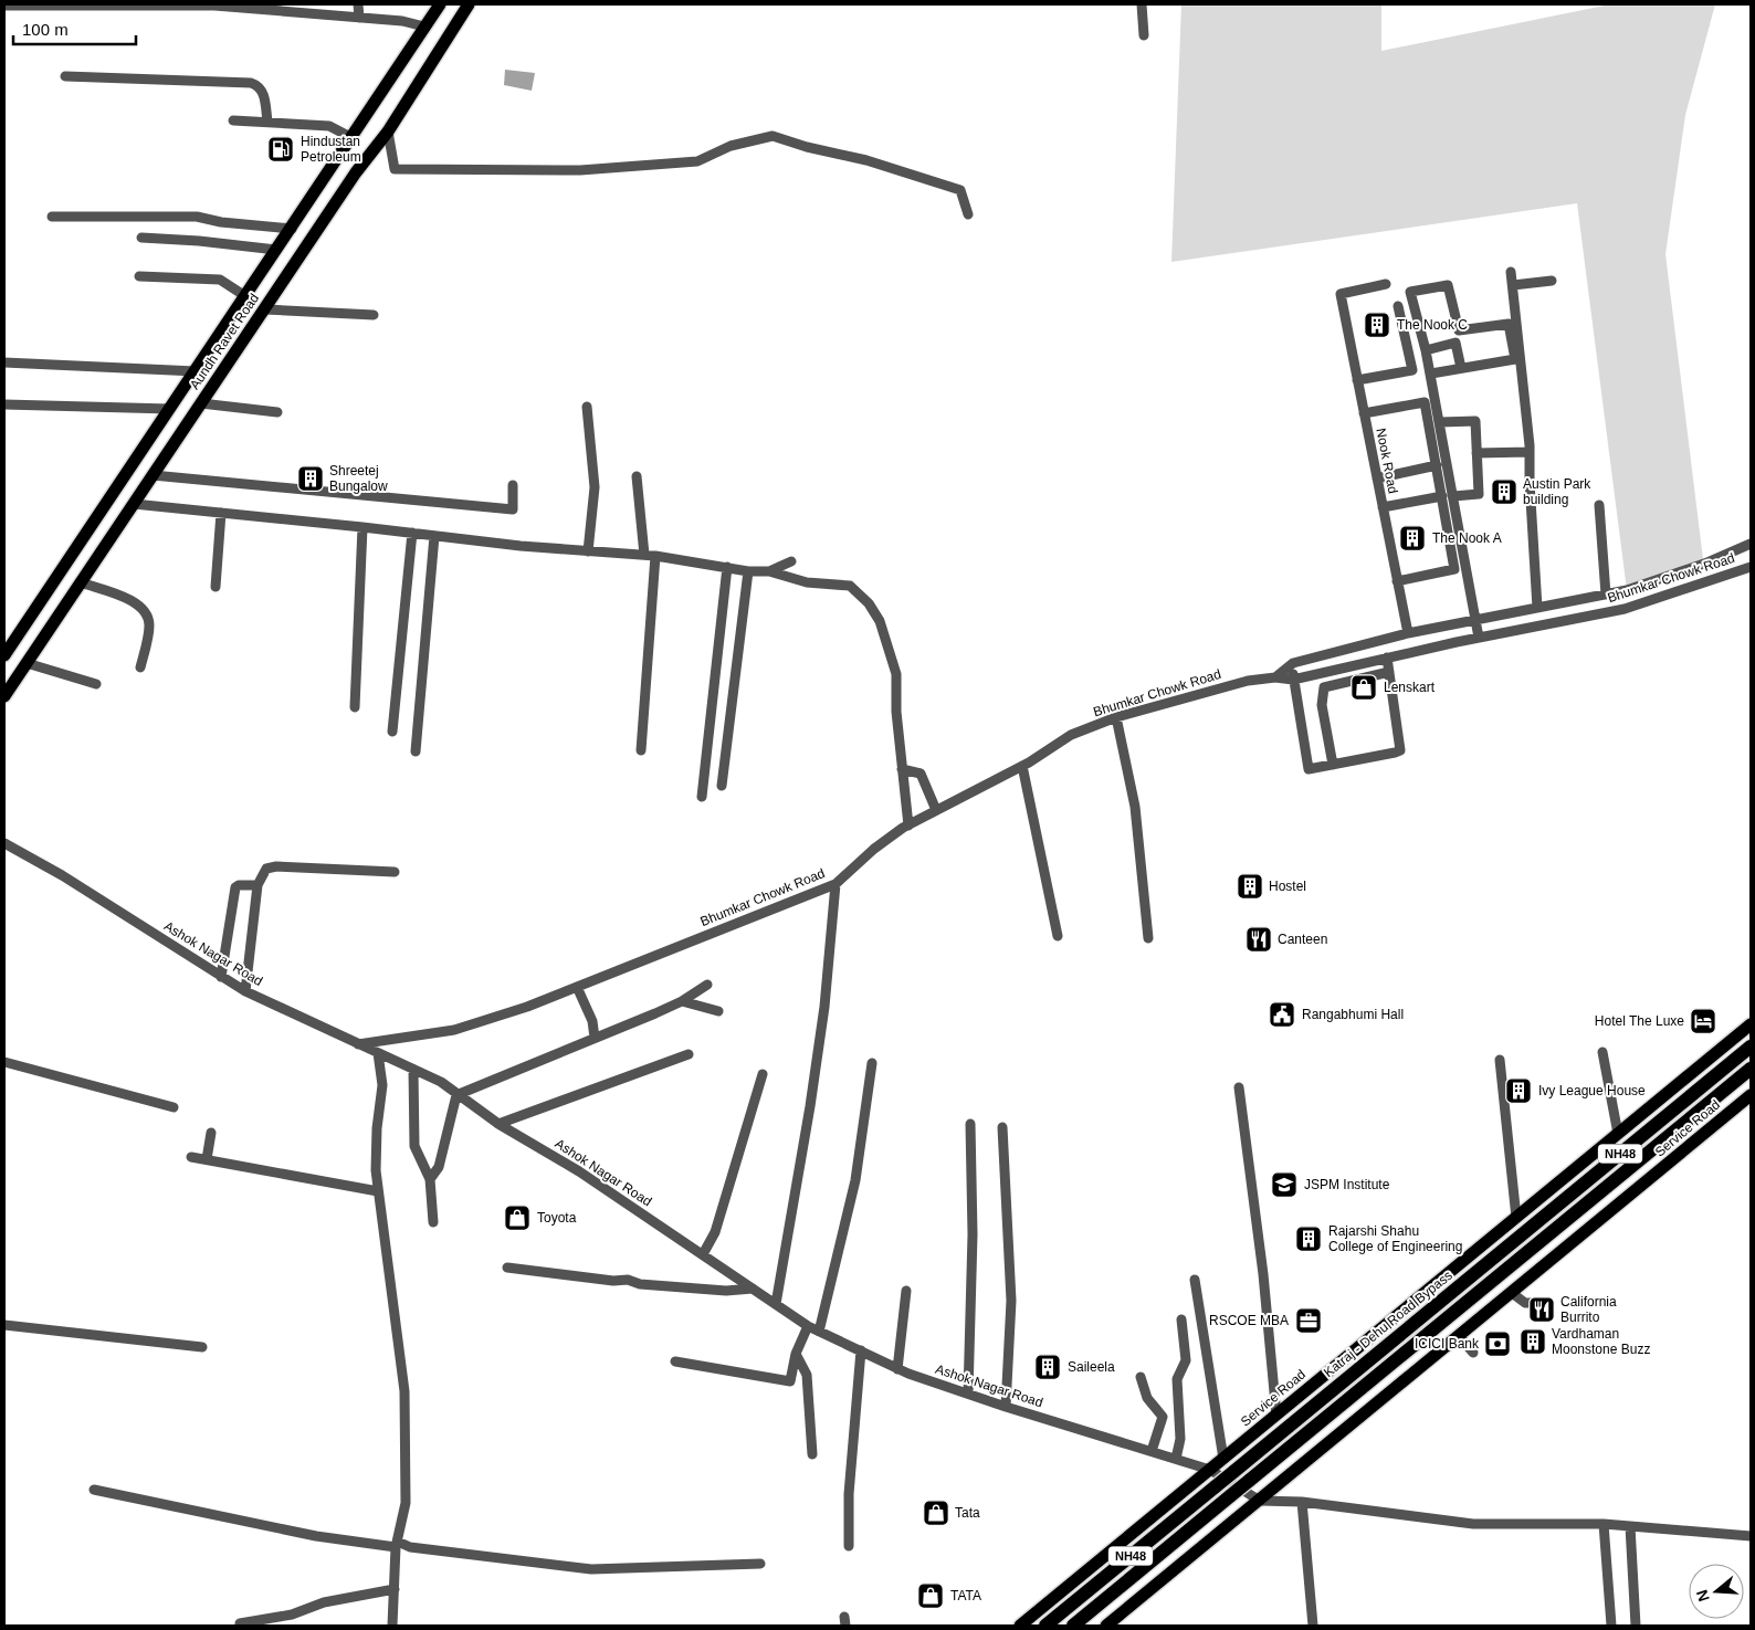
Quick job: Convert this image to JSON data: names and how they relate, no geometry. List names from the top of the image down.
{
  "streets": {
    "highway": ["NH48", "Katraj - Dehu Road Bypass"],
    "main road": ["Aundh Ravet Road", "Service Road"],
    "street": ["Nook Road", "Bhumkar Chowk Road", "Ashok Nagar Road"]
  },
  "crossings": [
    ["Nook Road", "Bhumkar Chowk Road"],
    ["Bhumkar Chowk Road", "Ashok Nagar Road"],
    ["Ashok Nagar Road", "Service Road"]
  ],
  "places": {
    "fuel station": ["Hindustan Petroleum"],
    "building": [
      "The Nook C",
      "Shreetej Bungalow",
      "Austin Park building",
      "The Nook A",
      "Hostel",
      "Ivy League House",
      "Rajarshi Shahu College of Engineering",
      "Vardhaman Moonstone Buzz",
      "Saileela"
    ],
    "shop": [
      "Lenskart",
      "Toyota",
      "Tata",
      "TATA"
    ],
    "restaurant": ["Canteen", "California Burrito"],
    "public building": ["Rangabhumi Hall"],
    "hotel": ["Hotel The Luxe"],
    "school or university": ["JSPM Institute"],
    "office": ["RSCOE MBA"],
    "bank": ["ICICI Bank"]
  },
  "scale_bar": "100 m",
  "north": "left"
}
